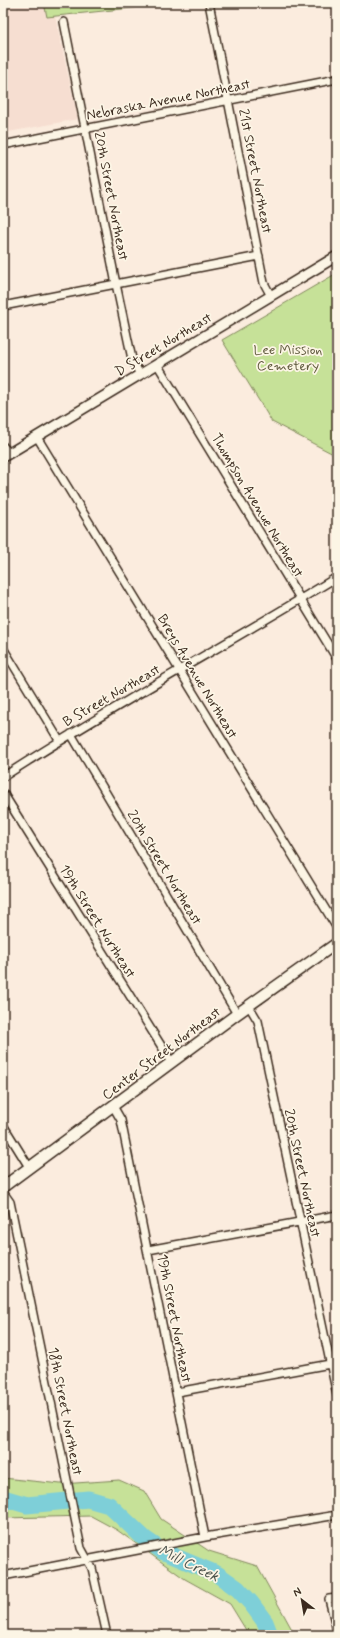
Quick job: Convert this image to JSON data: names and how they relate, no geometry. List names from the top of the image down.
{
  "streets": {
    "main road": ["Center Street Northeast"],
    "street": [
      "Nebraska Avenue Northeast",
      "21st Street Northeast",
      "20th Street Northeast",
      "D Street Northeast",
      "Thompson Avenue Northeast",
      "Breys Avenue Northeast",
      "B Street Northeast",
      "19th Street Northeast",
      "18th Street Northeast"
    ]
  },
  "crossings": [
    ["Nebraska Avenue Northeast", "21st Street Northeast"],
    ["Nebraska Avenue Northeast", "20th Street Northeast"],
    ["21st Street Northeast", "D Street Northeast"],
    ["20th Street Northeast", "D Street Northeast"],
    ["20th Street Northeast", "B Street Northeast"],
    ["20th Street Northeast", "Center Street Northeast"],
    ["D Street Northeast", "Thompson Avenue Northeast"],
    ["D Street Northeast", "Breys Avenue Northeast"],
    ["Thompson Avenue Northeast", "B Street Northeast"],
    ["Breys Avenue Northeast", "B Street Northeast"],
    ["19th Street Northeast", "Center Street Northeast"]
  ],
  "water": ["Mill Creek"],
  "parks": ["Lee Mission Cemetery"],
  "north": "top left"
}
